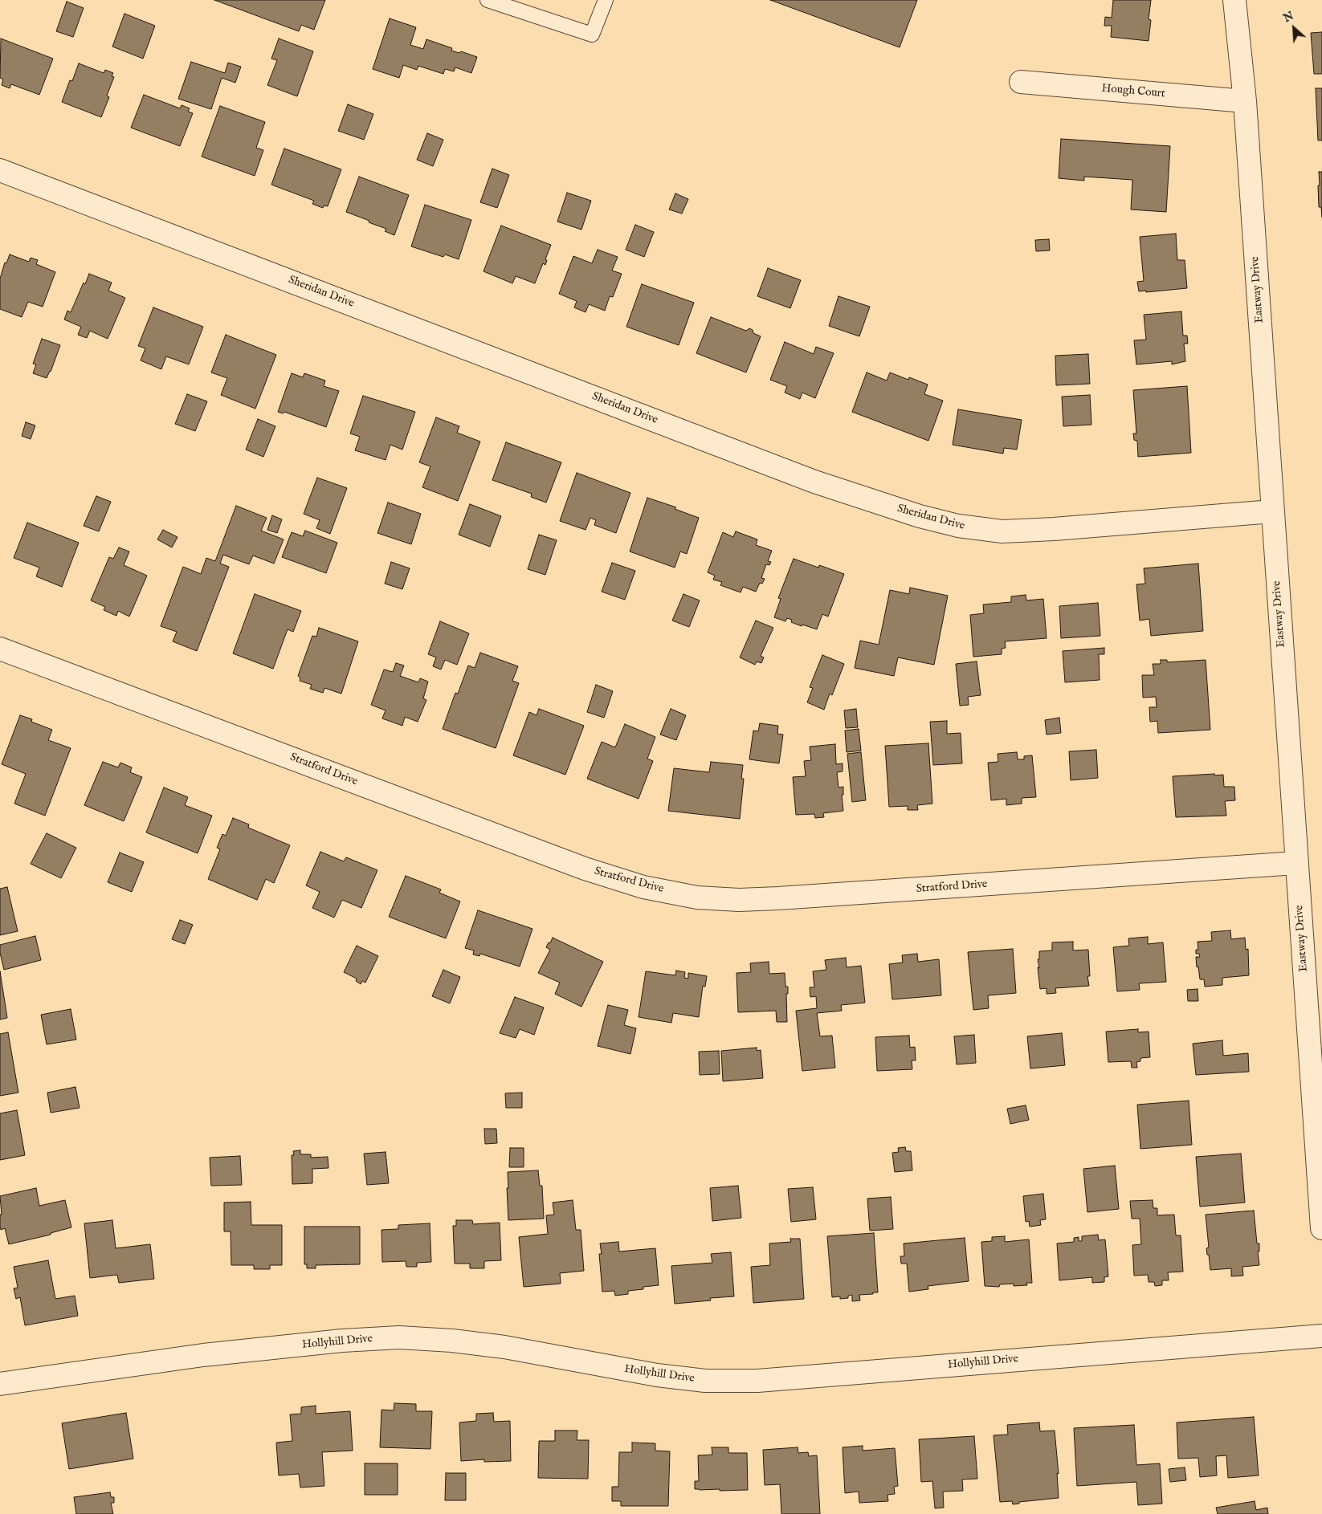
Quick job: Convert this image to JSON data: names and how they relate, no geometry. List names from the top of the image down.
{
  "streets": {
    "street": [
      "Hough Court",
      "Eastway Drive",
      "Sheridan Drive",
      "Stratford Drive",
      "Hollyhill Drive"
    ]
  },
  "crossings": [
    ["Hough Court", "Eastway Drive"],
    ["Eastway Drive", "Sheridan Drive"],
    ["Eastway Drive", "Stratford Drive"]
  ],
  "north": "top left"
}
